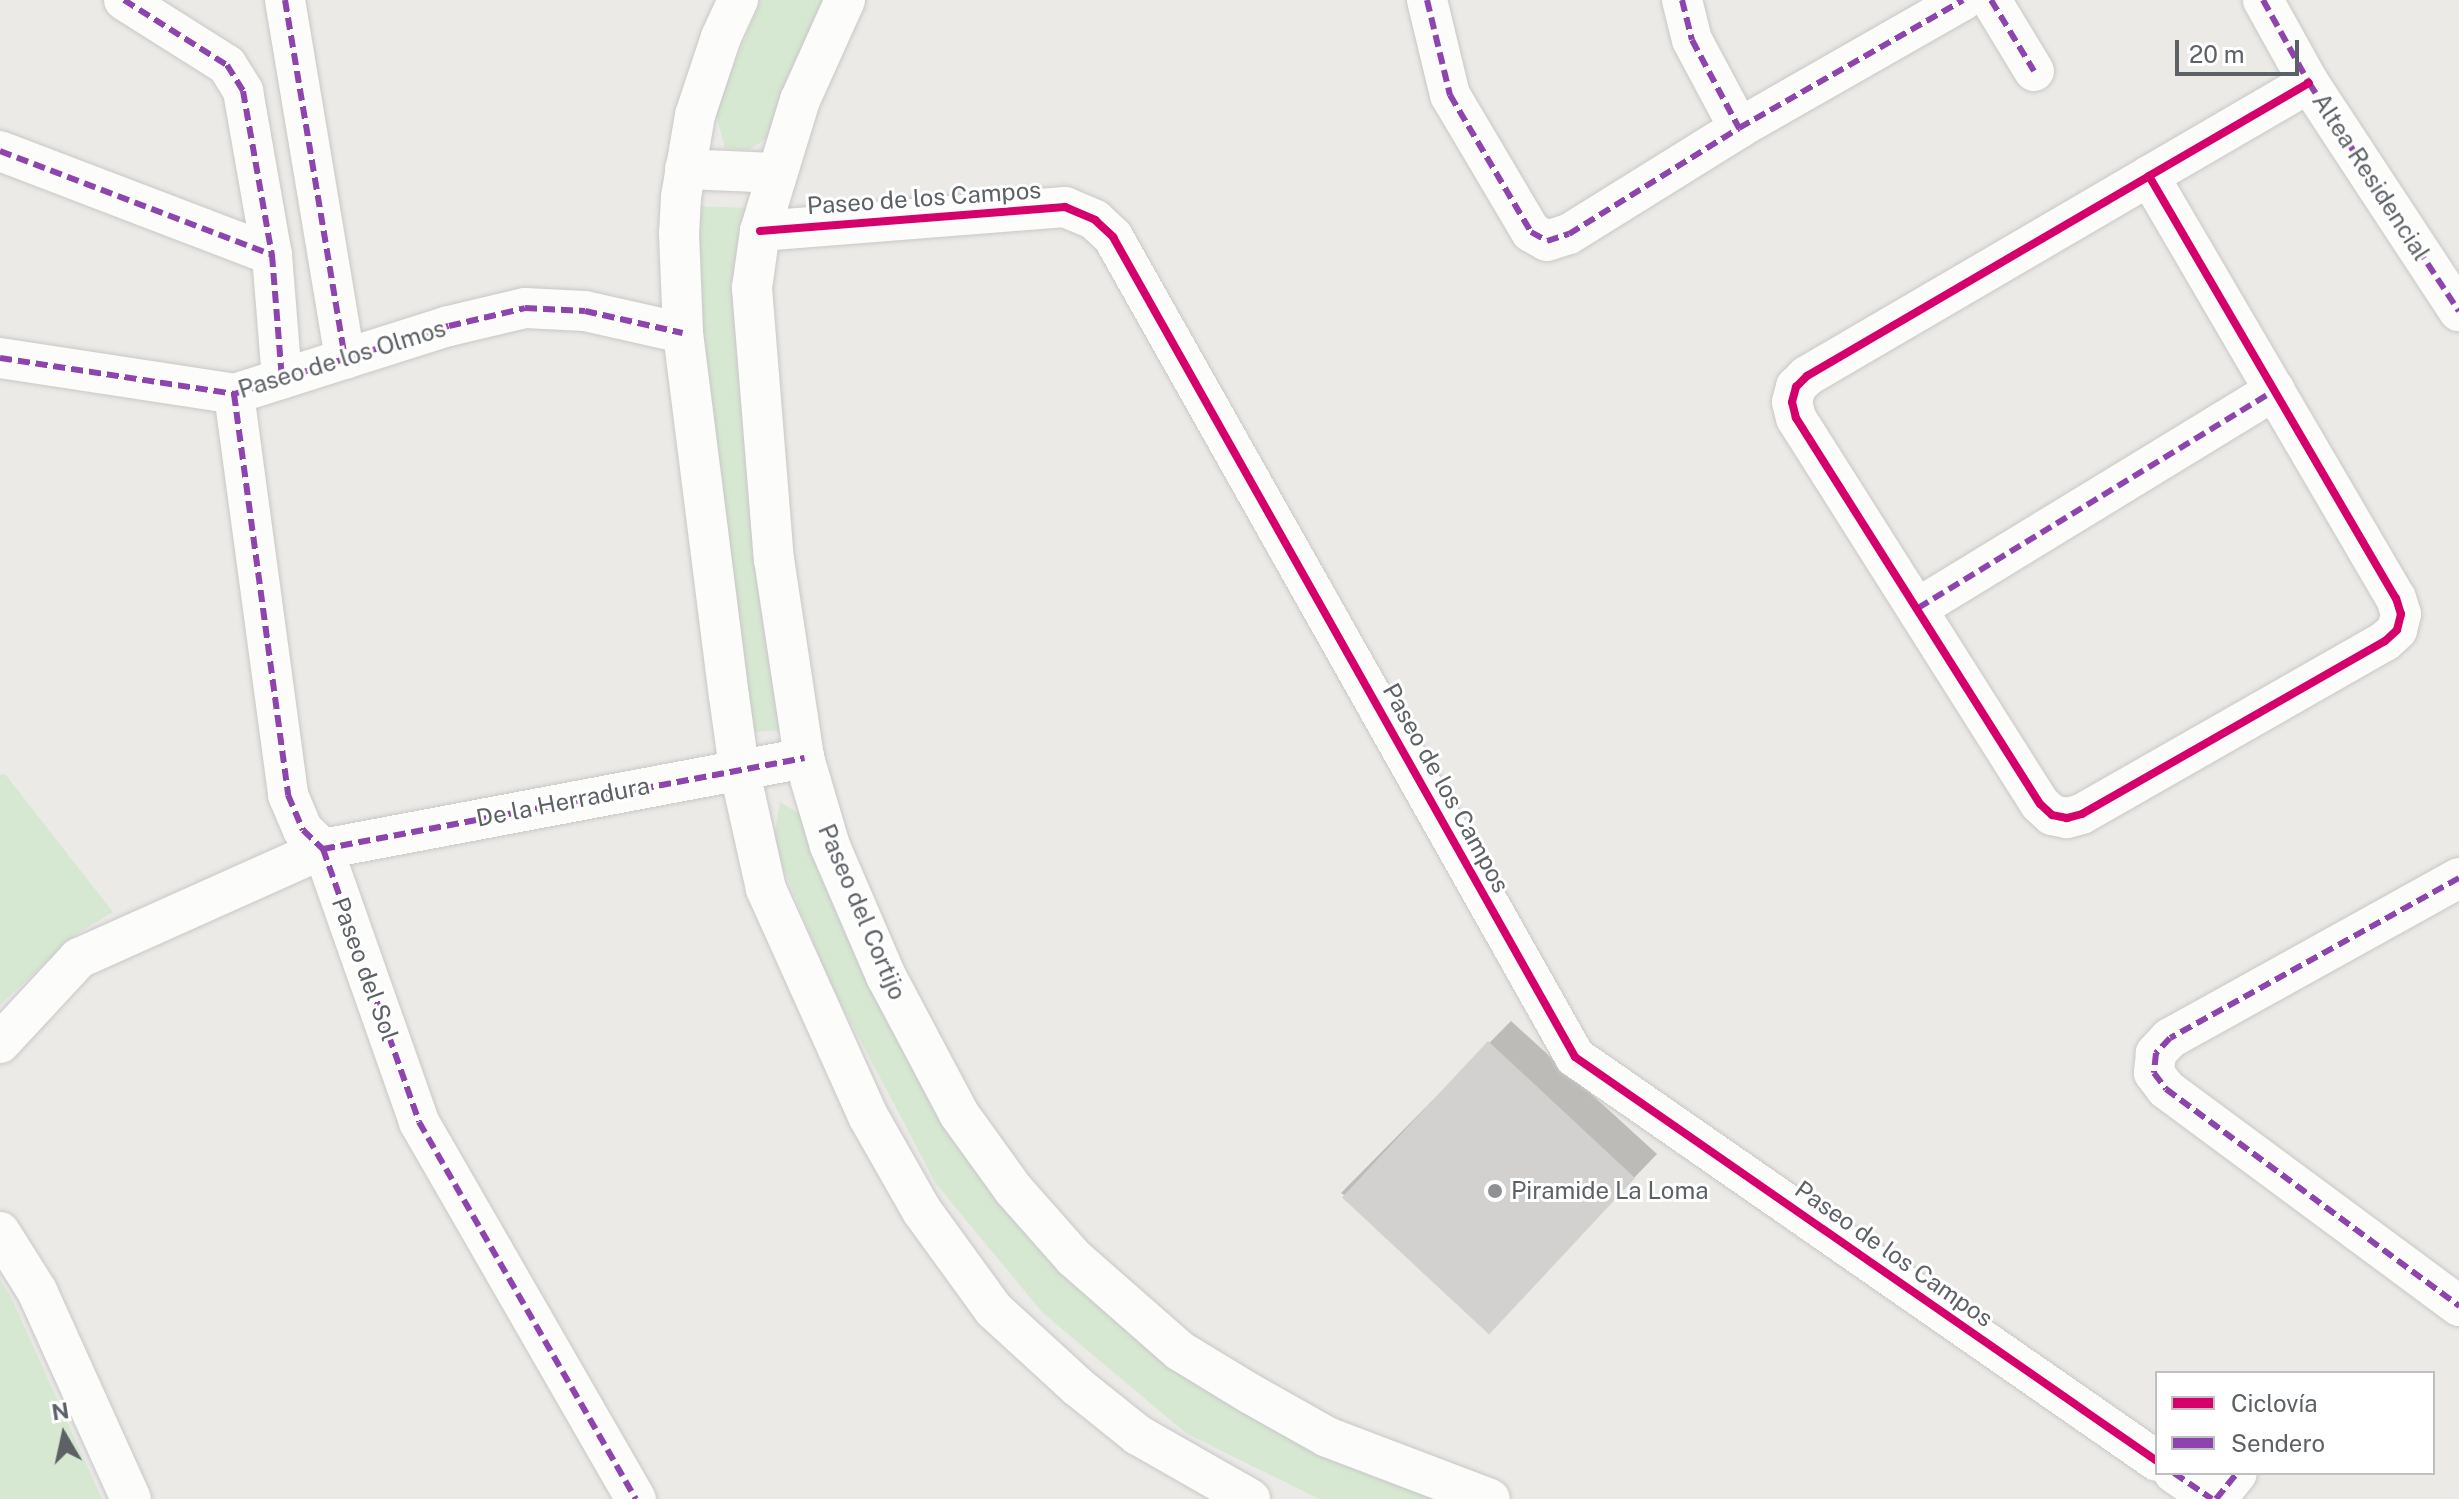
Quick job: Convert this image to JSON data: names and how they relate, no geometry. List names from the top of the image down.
{
  "streets": {
    "street": [
      "Altea Residencial",
      "Paseo de los Campos",
      "Paseo de los Olmos",
      "De la Herradura",
      "Paseo del Cortijo",
      "Paseo del Sol"
    ]
  },
  "crossings": [
    ["Paseo de los Campos", "Paseo del Cortijo"],
    ["Paseo de los Olmos", "Paseo del Sol"],
    ["De la Herradura", "Paseo del Cortijo"],
    ["De la Herradura", "Paseo del Sol"]
  ],
  "places": ["Piramide La Loma"],
  "legend": ["Ciclovía", "Sendero"],
  "scale_bar": "20 m",
  "north": "top"
}
